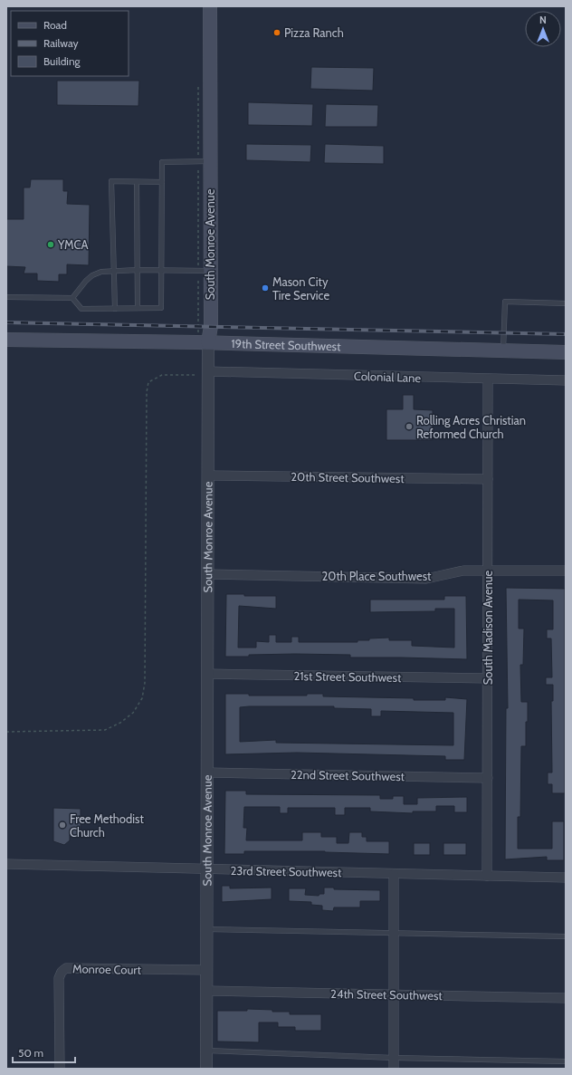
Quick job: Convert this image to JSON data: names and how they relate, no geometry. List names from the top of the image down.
{
  "streets": {
    "main road": ["South Monroe Avenue", "19th Street Southwest"],
    "street": [
      "Colonial Lane",
      "20th Street Southwest",
      "20th Place Southwest",
      "South Madison Avenue",
      "21st Street Southwest",
      "22nd Street Southwest",
      "23rd Street Southwest",
      "Monroe Court",
      "24th Street Southwest"
    ]
  },
  "crossings": [
    ["South Monroe Avenue", "19th Street Southwest"],
    ["South Monroe Avenue", "Colonial Lane"],
    ["South Monroe Avenue", "20th Street Southwest"],
    ["South Monroe Avenue", "20th Place Southwest"],
    ["South Monroe Avenue", "21st Street Southwest"],
    ["South Monroe Avenue", "22nd Street Southwest"],
    ["South Monroe Avenue", "23rd Street Southwest"],
    ["South Monroe Avenue", "Monroe Court"],
    ["South Monroe Avenue", "24th Street Southwest"],
    ["Colonial Lane", "South Madison Avenue"],
    ["20th Street Southwest", "South Madison Avenue"],
    ["20th Place Southwest", "South Madison Avenue"],
    ["South Madison Avenue", "21st Street Southwest"],
    ["South Madison Avenue", "22nd Street Southwest"],
    ["South Madison Avenue", "23rd Street Southwest"]
  ],
  "places": [
    "Pizza Ranch",
    "YMCA",
    "Mason City Tire Service",
    "Rolling Acres Christian Reformed Church",
    "Free Methodist Church"
  ],
  "legend": ["Road", "Railway", "Building"],
  "scale_bar": "50 m",
  "north": "top"
}
